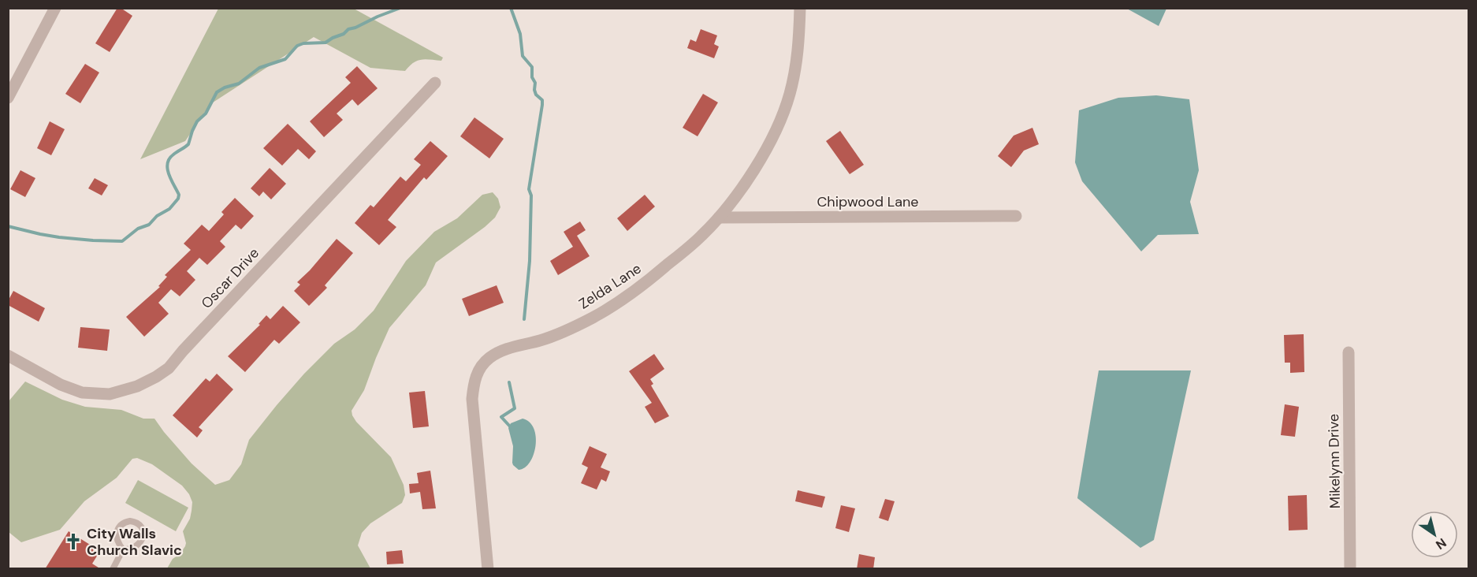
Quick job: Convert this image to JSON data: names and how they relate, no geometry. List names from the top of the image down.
{
  "streets": {
    "street": [
      "Chipwood Lane",
      "Oscar Drive",
      "Zelda Lane",
      "Mikelynn Drive"
    ]
  },
  "crossings": [
    ["Chipwood Lane", "Zelda Lane"]
  ],
  "places": {
    "church": ["City Walls Church Slavic"]
  },
  "north": "bottom right"
}
